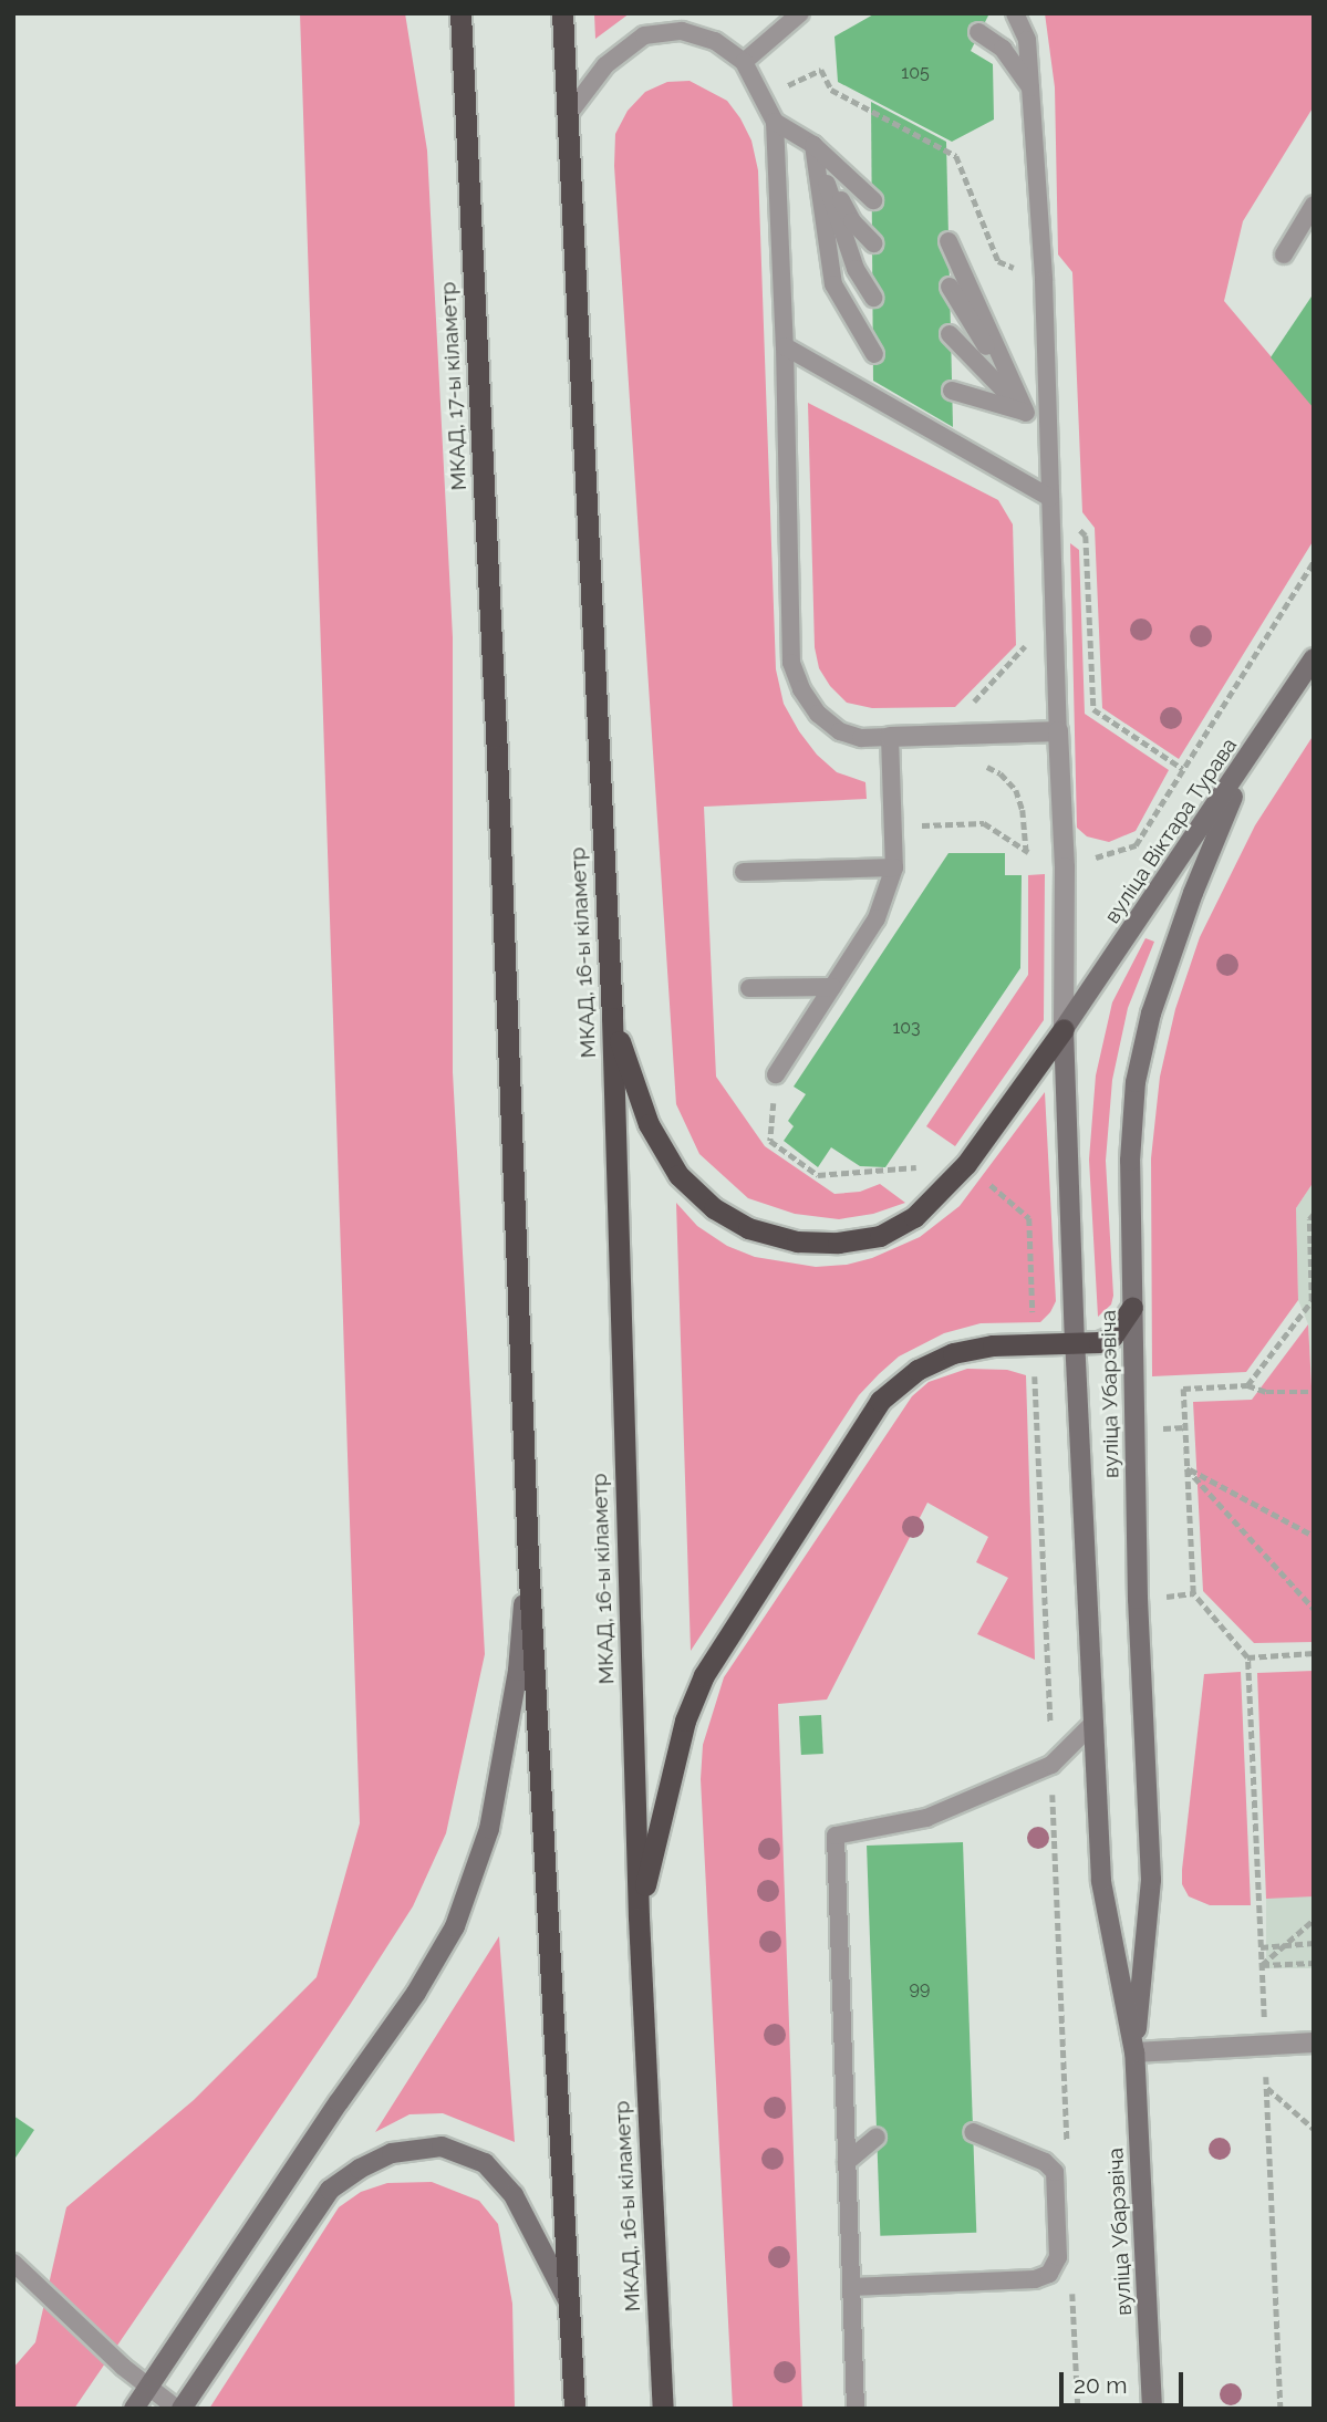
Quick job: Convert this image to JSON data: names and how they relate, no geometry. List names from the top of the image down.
{
  "streets": {
    "highway": ["МКАД, 17-ы кіламетр", "МКАД, 16-ы кіламетр"],
    "main road": ["вуліца Віктара Турава", "вуліца Убарэвіча"]
  },
  "crossings": [
    ["вуліца Віктара Турава", "вуліца Убарэвіча"]
  ],
  "house_numbers": ["105", "103", "99"],
  "scale_bar": "20 m"
}
